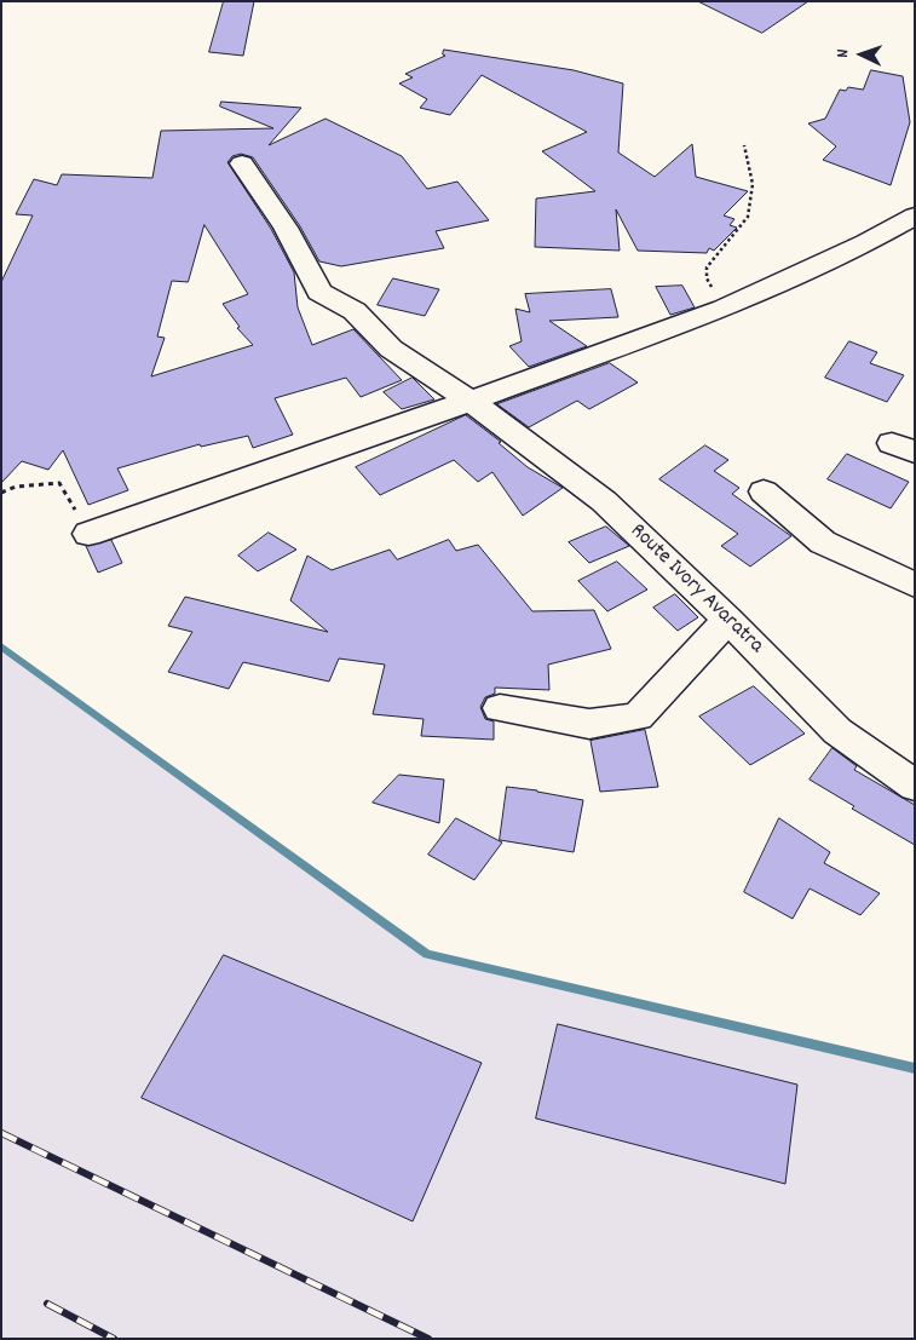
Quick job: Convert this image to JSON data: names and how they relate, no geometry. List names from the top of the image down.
{
  "streets": {
    "street": ["Route Ivory Avaratra"]
  },
  "north": "left"
}
